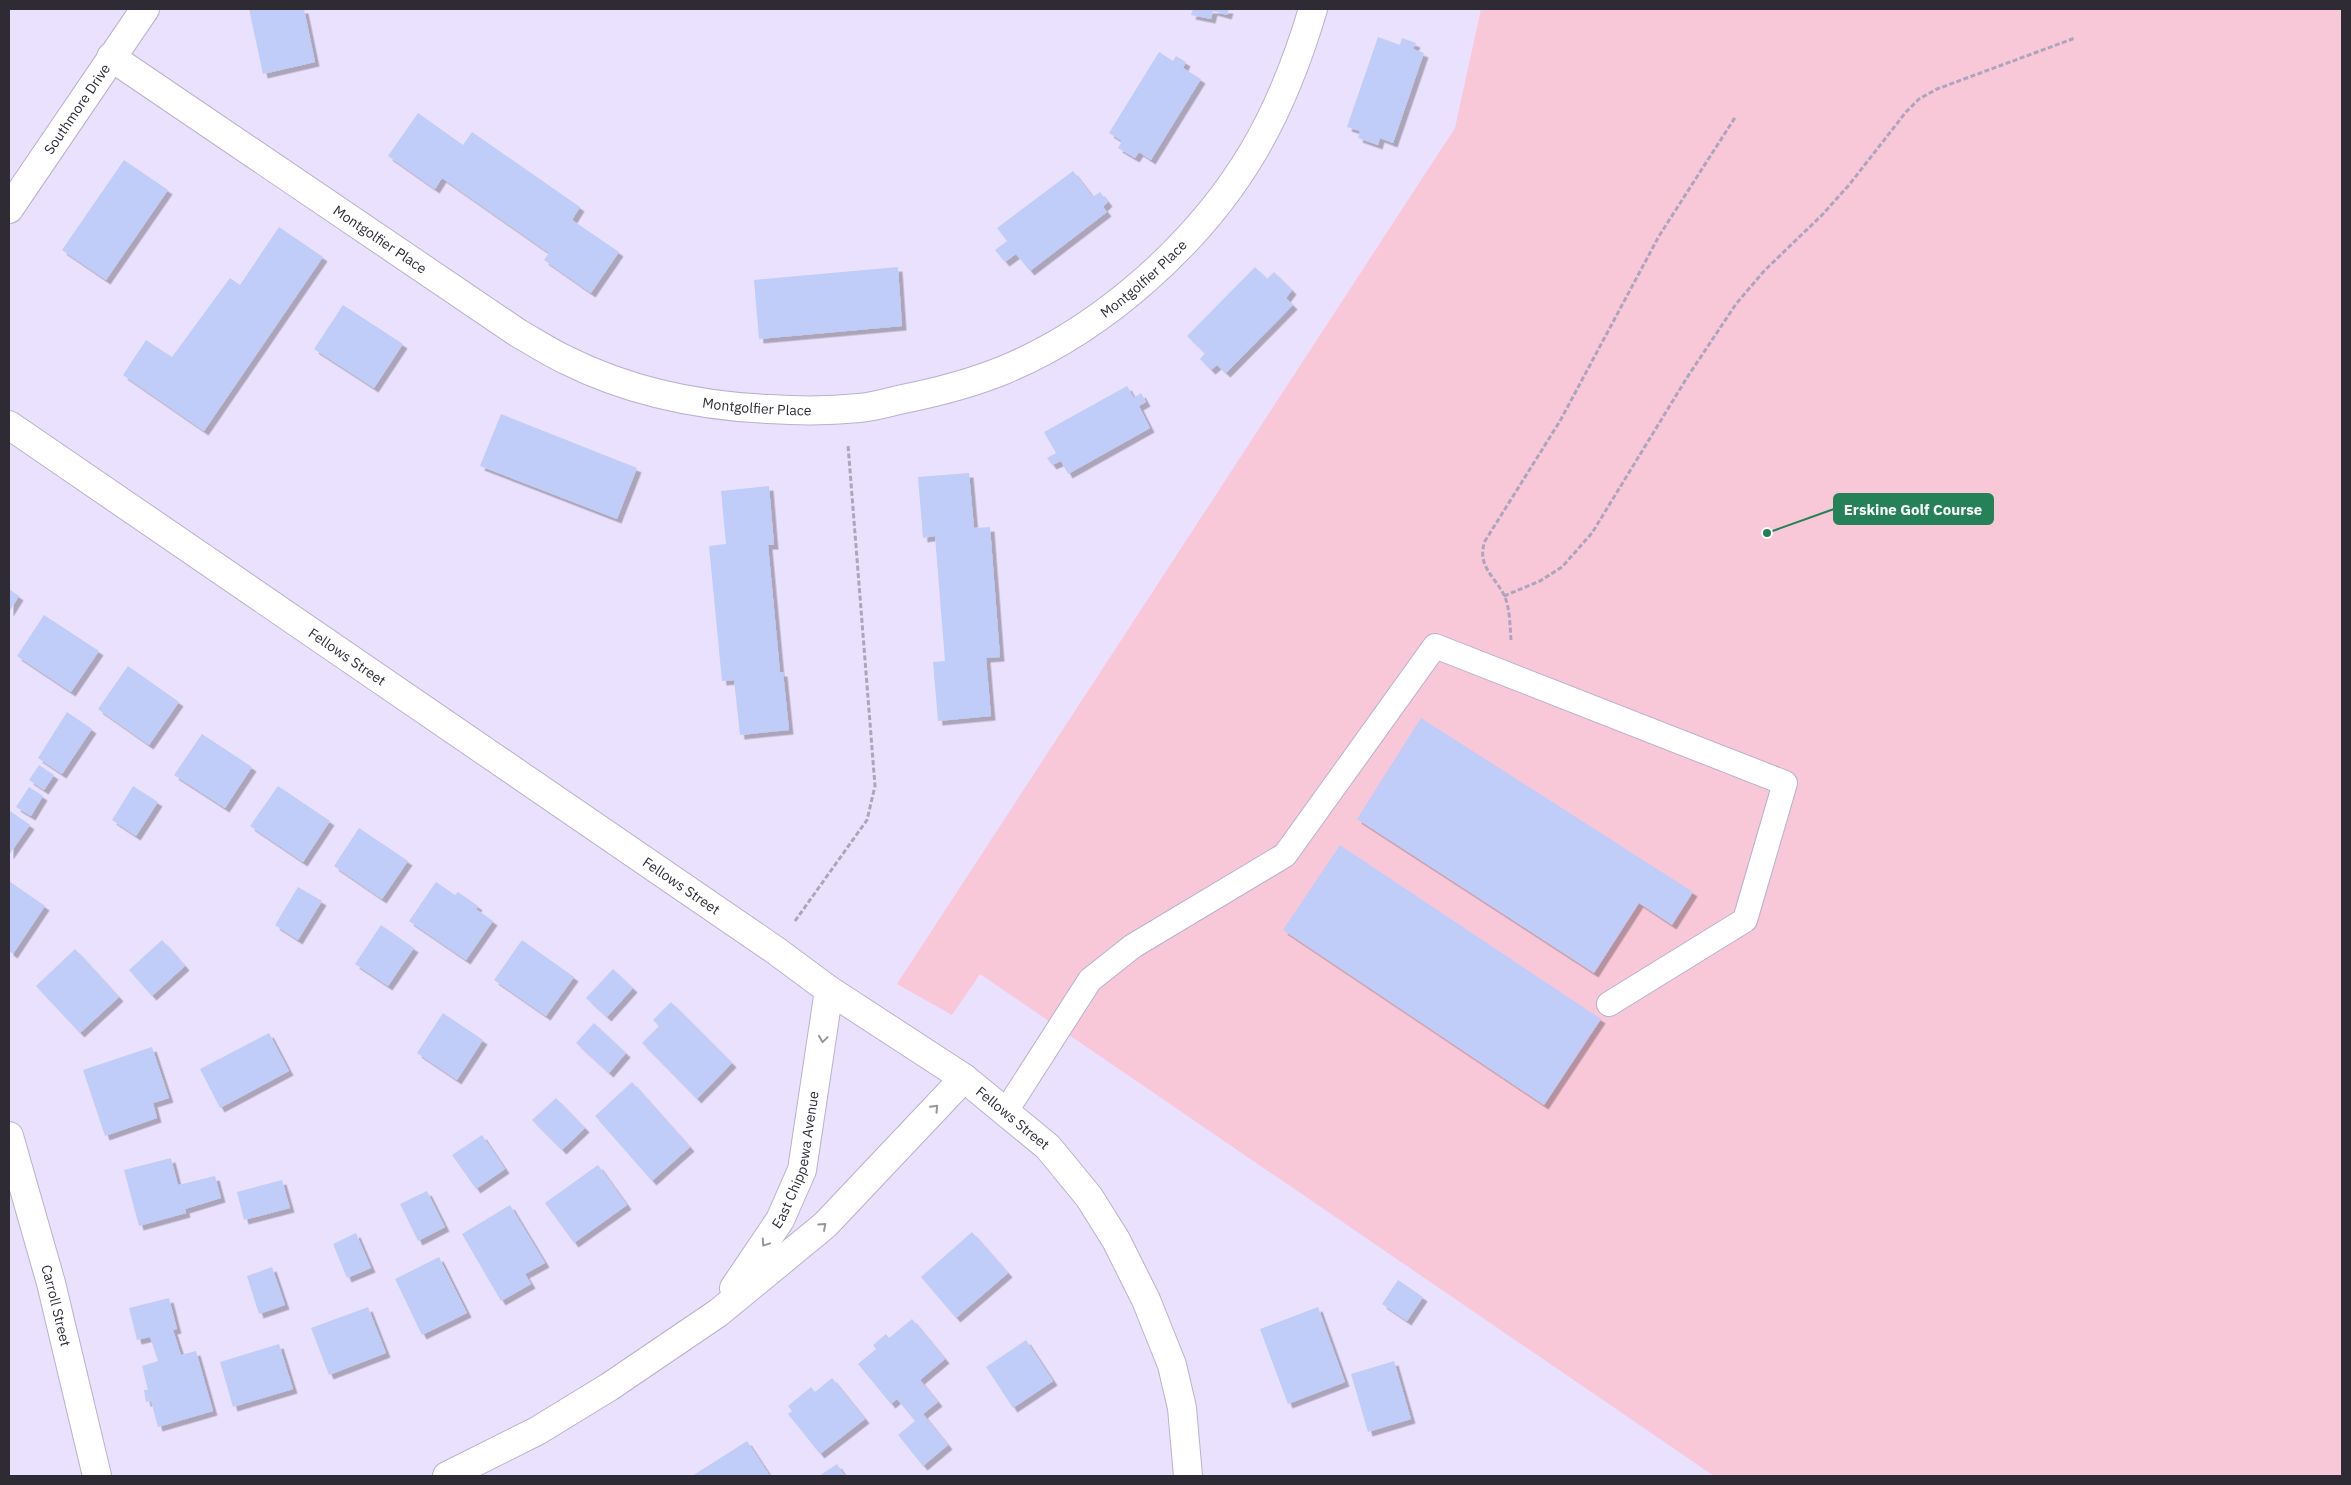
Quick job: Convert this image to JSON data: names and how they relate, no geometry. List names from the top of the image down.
{
  "streets": {
    "street": [
      "Southmore Drive",
      "Montgolfier Place",
      "Fellows Street",
      "East Chippewa Avenue",
      "Carroll Street"
    ]
  },
  "crossings": [
    ["Southmore Drive", "Montgolfier Place"],
    ["Fellows Street", "East Chippewa Avenue"]
  ],
  "places": ["Erskine Golf Course"]
}
